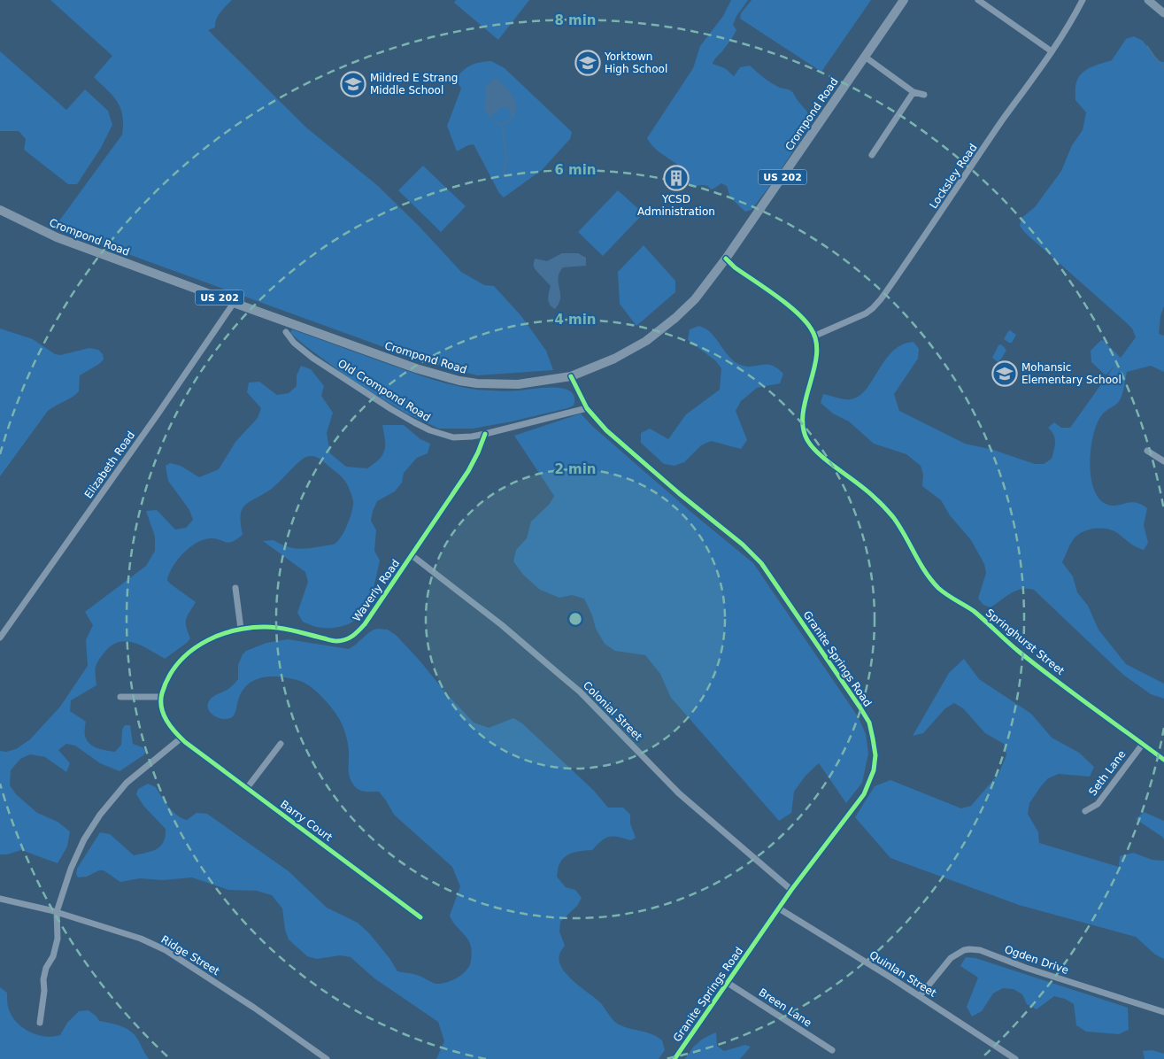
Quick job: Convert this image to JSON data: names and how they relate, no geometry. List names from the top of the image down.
{
  "streets": {
    "highway": ["Crompond Road", "US 202"],
    "street": [
      "Locksley Road",
      "Old Crompond Road",
      "Elizabeth Road",
      "Waverly Road",
      "Springhurst Street",
      "Granite Springs Road",
      "Colonial Street",
      "Seth Lane",
      "Barry Court",
      "Ridge Street",
      "Ogden Drive",
      "Quinlan Street",
      "Breen Lane"
    ]
  },
  "crossings": [
    ["Crompond Road", "Elizabeth Road"],
    ["Crompond Road", "Springhurst Street"],
    ["Crompond Road", "Granite Springs Road"],
    ["Locksley Road", "Springhurst Street"],
    ["Old Crompond Road", "Waverly Road"],
    ["Old Crompond Road", "Granite Springs Road"],
    ["Waverly Road", "Colonial Street"],
    ["Springhurst Street", "Seth Lane"],
    ["Granite Springs Road", "Colonial Street"],
    ["Granite Springs Road", "Quinlan Street"],
    ["Granite Springs Road", "Breen Lane"],
    ["Ogden Drive", "Quinlan Street"]
  ],
  "places": {
    "school or university": ["Yorktown High School", "Mildred E Strang Middle School", "Mohansic Elementary School"],
    "building": ["YCSD Administration"]
  },
  "rings": [
    "8 min",
    "6 min",
    "4 min",
    "2 min"
  ]
}
